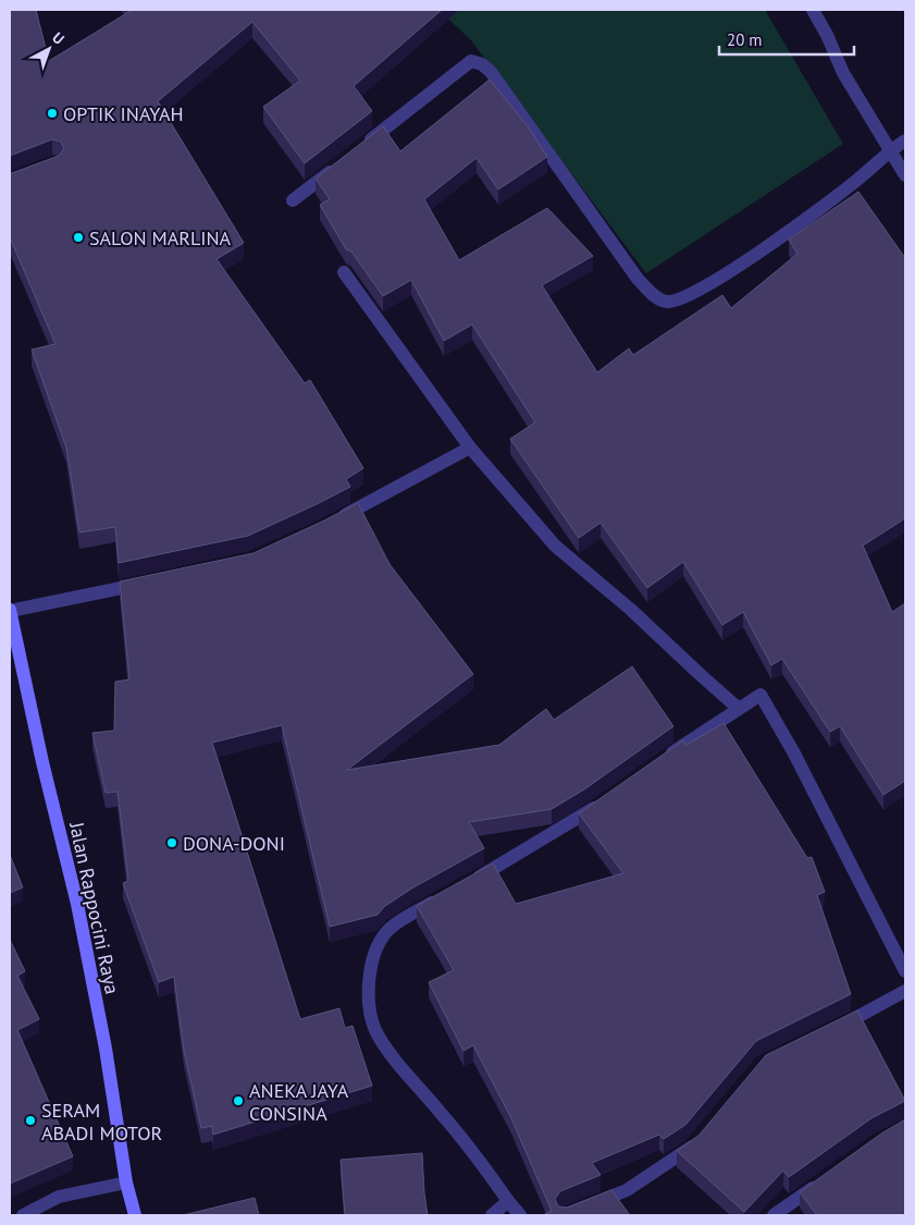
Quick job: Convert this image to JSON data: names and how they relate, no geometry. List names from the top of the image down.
{
  "streets": {
    "main road": ["Jalan Rappocini Raya"]
  },
  "places": [
    "OPTIK INAYAH",
    "SALON MARLINA",
    "DONA-DONI",
    "ANEKA JAYA CONSINA",
    "SERAM ABADI MOTOR"
  ],
  "scale_bar": "20 m",
  "north": "top right"
}
